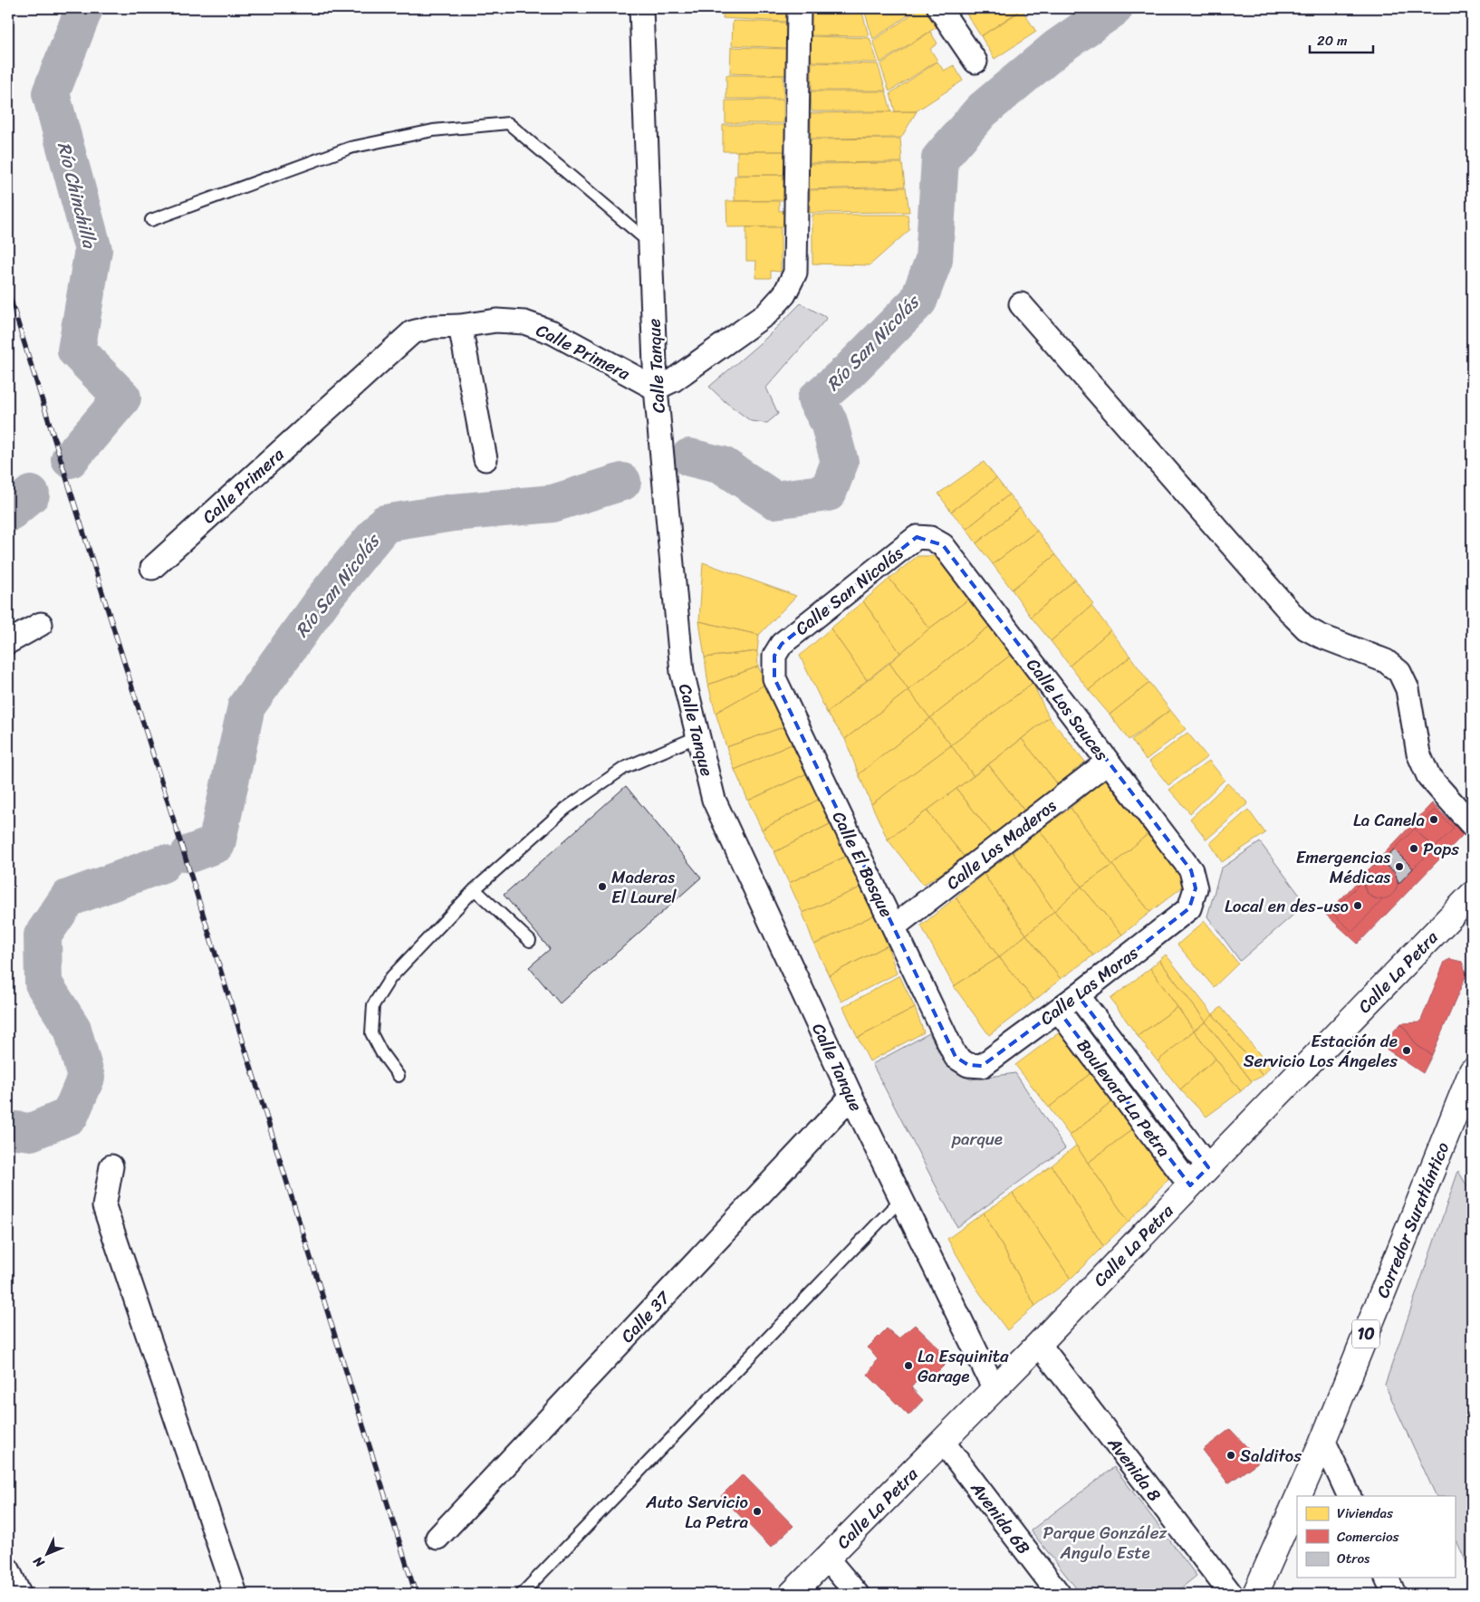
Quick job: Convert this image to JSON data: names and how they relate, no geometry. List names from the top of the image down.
{
  "streets": {
    "street": [
      "Calle Primera",
      "Calle Tanque",
      "Calle San Nicolás",
      "Calle Los Sauces",
      "Calle Los Maderos",
      "Calle El Bosque",
      "Calle La Petra",
      "Calle Las Moras",
      "Boulevard La Petra",
      "Corredor Suratlántico",
      "Calle 37",
      "10",
      "Avenida 8",
      "Avenida 6B"
    ]
  },
  "crossings": [
    ["Calle Primera", "Calle Tanque"],
    ["Calle Tanque", "Calle La Petra"],
    ["Calle Tanque", "Calle 37"],
    ["Calle San Nicolás", "Calle Los Sauces"],
    ["Calle San Nicolás", "Calle El Bosque"],
    ["Calle Los Sauces", "Calle Los Maderos"],
    ["Calle Los Sauces", "Calle Las Moras"],
    ["Calle Los Maderos", "Calle El Bosque"],
    ["Calle El Bosque", "Calle Las Moras"],
    ["Calle La Petra", "Boulevard La Petra"],
    ["Calle La Petra", "Avenida 8"],
    ["Calle La Petra", "Avenida 6B"],
    ["Calle Las Moras", "Boulevard La Petra"]
  ],
  "water": ["Río Chinchilla", "Río San Nicolás"],
  "parks": ["parque", "Parque González Angulo Este"],
  "places": [
    "La Canela",
    "Pops",
    "Emergencias Médicas",
    "Maderas El Laurel",
    "Local en des-uso",
    "Estación de Servicio Los Ángeles",
    "La Esquinita Garage",
    "Salditos",
    "Auto Servicio La Petra"
  ],
  "legend": ["Viviendas", "Comercios", "Otros"],
  "scale_bar": "20 m",
  "north": "bottom left"
}
